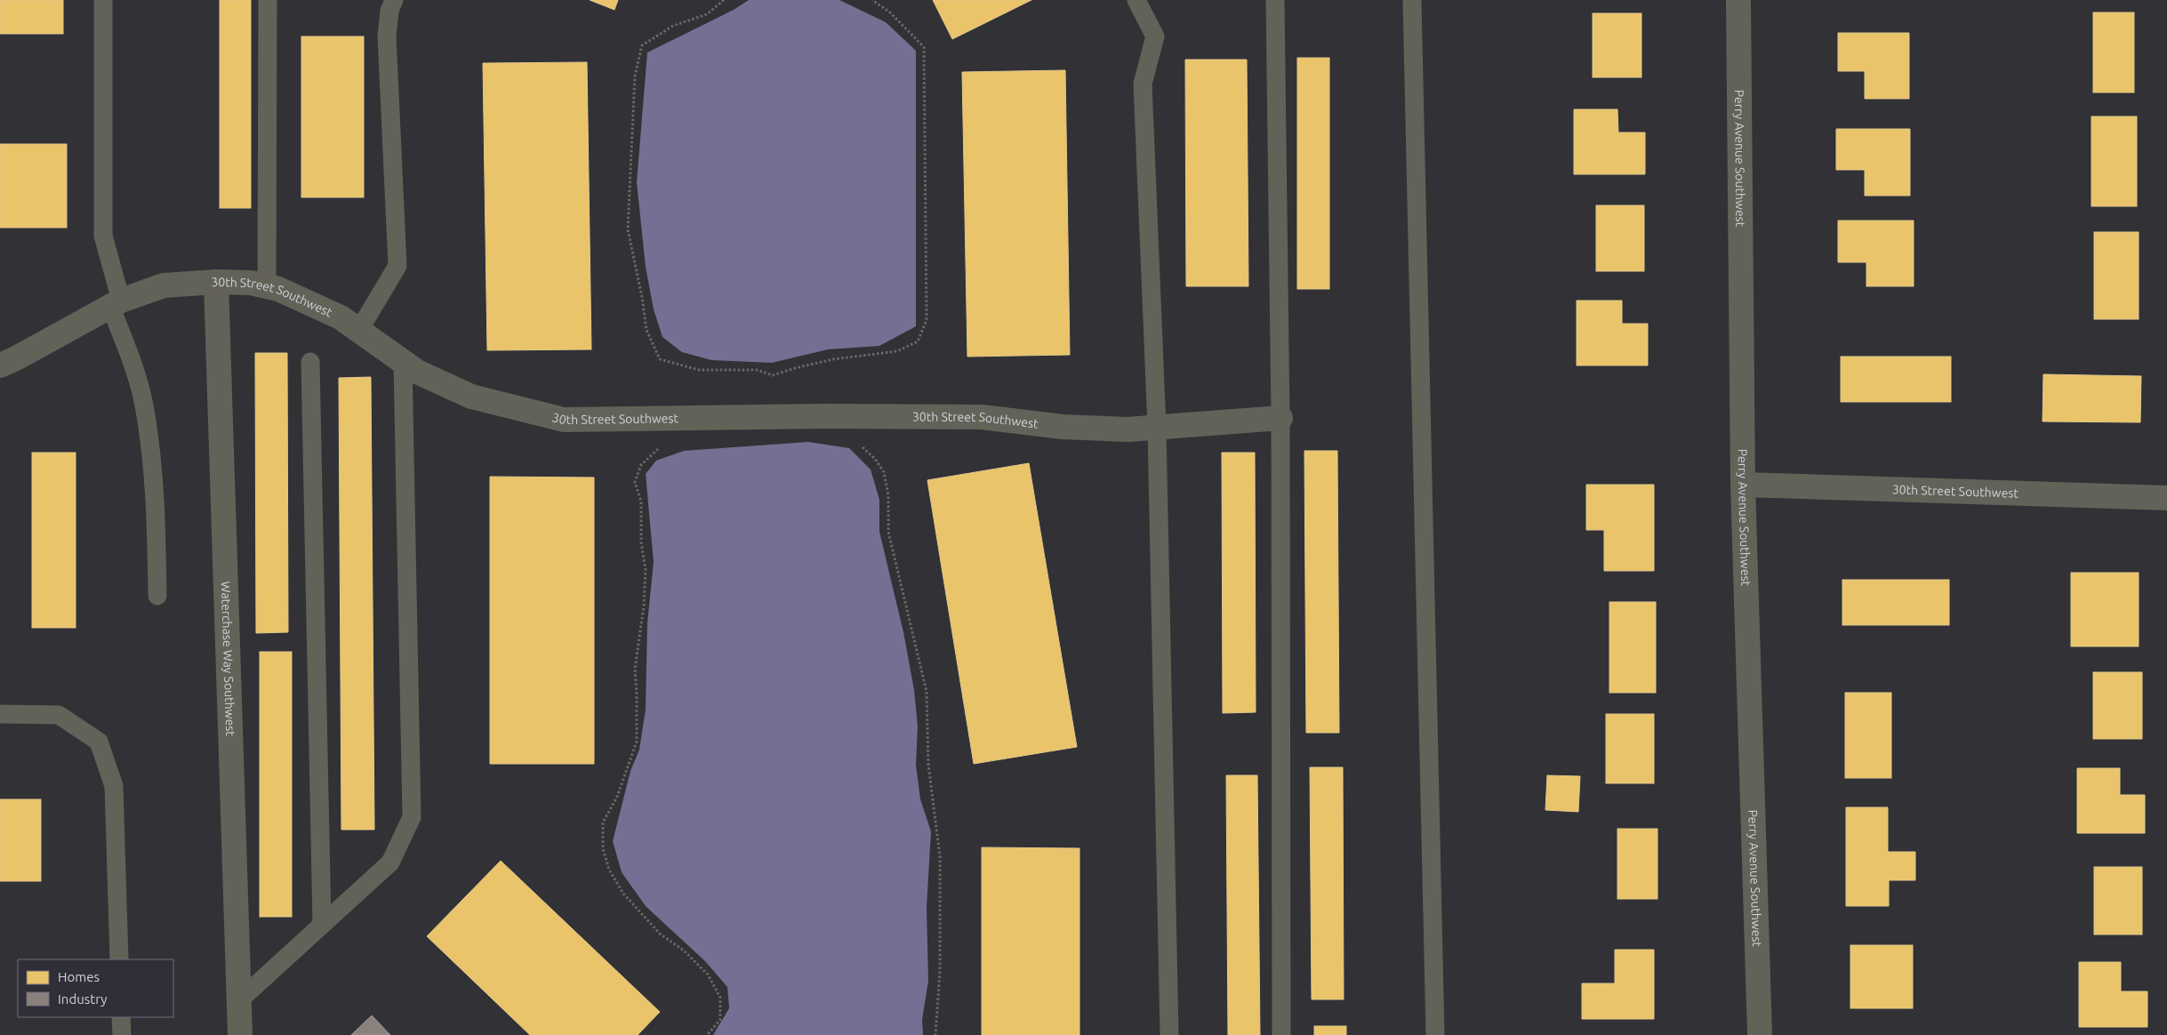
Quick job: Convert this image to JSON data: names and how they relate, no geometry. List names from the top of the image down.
{
  "streets": {
    "street": ["Perry Avenue Southwest", "30th Street Southwest", "Waterchase Way Southwest"]
  },
  "crossings": [
    ["Perry Avenue Southwest", "30th Street Southwest"],
    ["30th Street Southwest", "Waterchase Way Southwest"]
  ],
  "legend": ["Homes", "Industry"]
}
